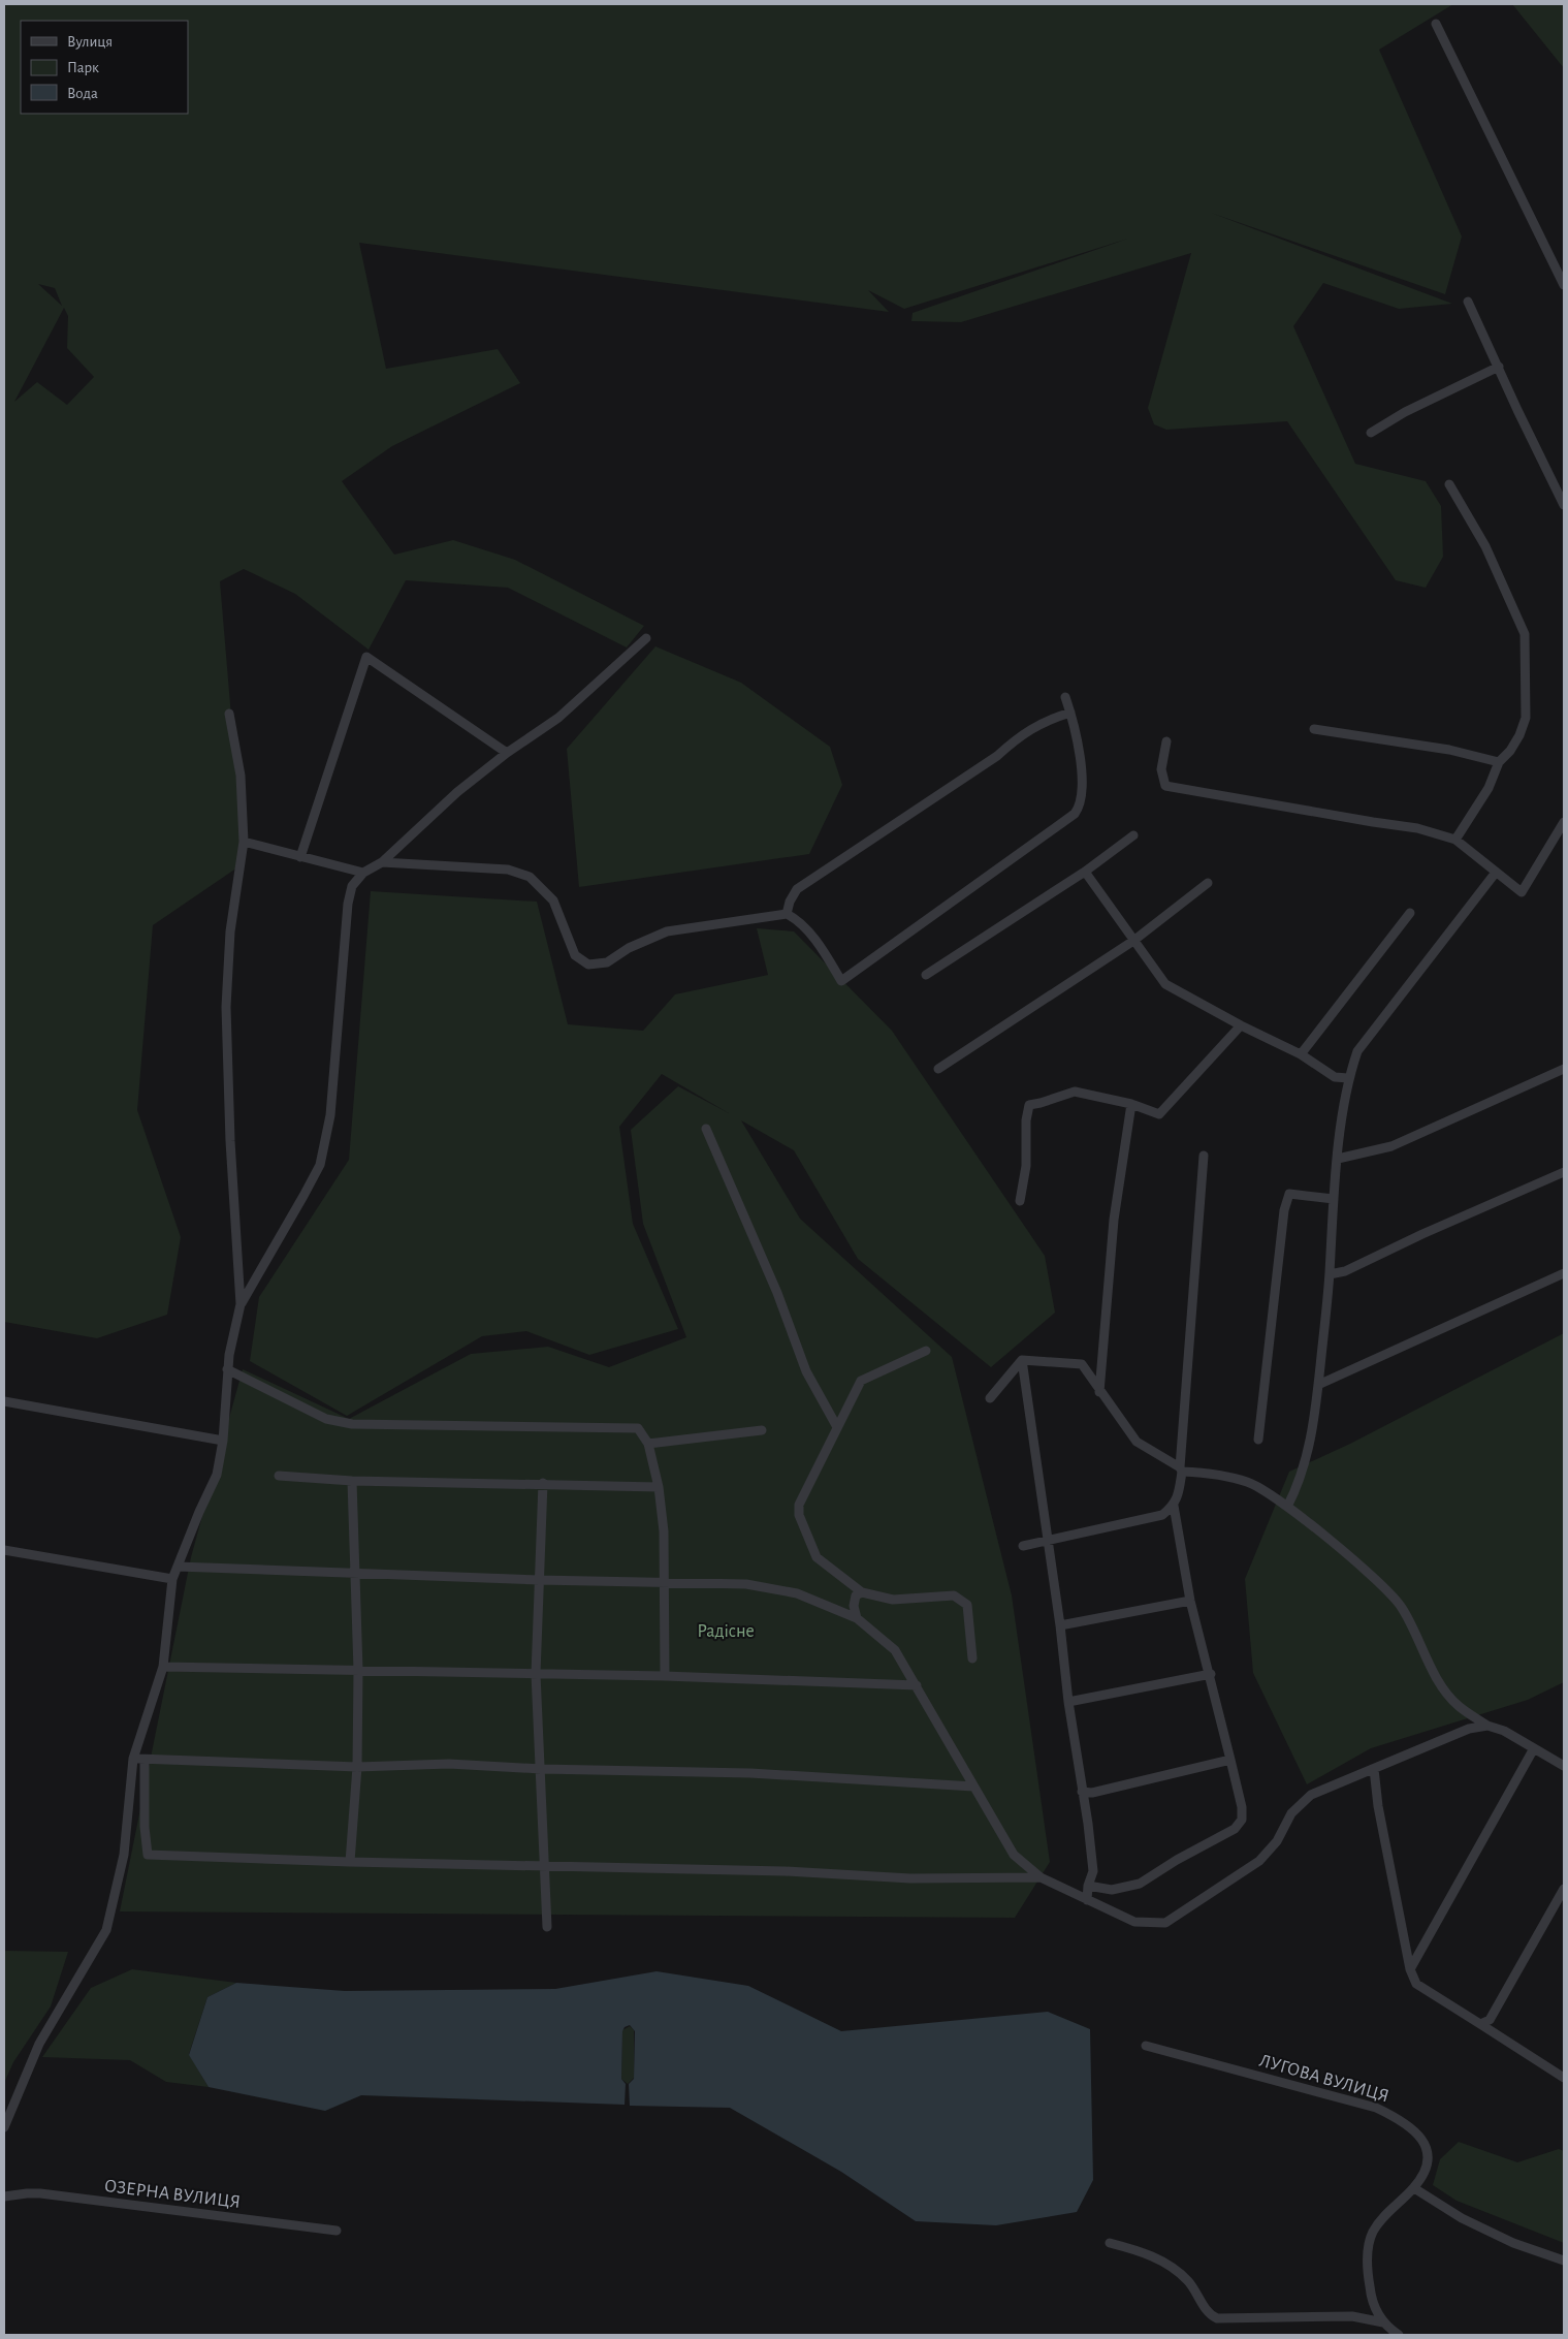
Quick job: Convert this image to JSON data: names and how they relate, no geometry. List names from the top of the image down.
{
  "streets": {
    "street": ["ЛУГОВА ВУЛИЦЯ", "ОЗЕРНА ВУЛИЦЯ"]
  },
  "parks": ["Радісне"],
  "legend": ["Вулиця", "Парк", "Вода"]
}
